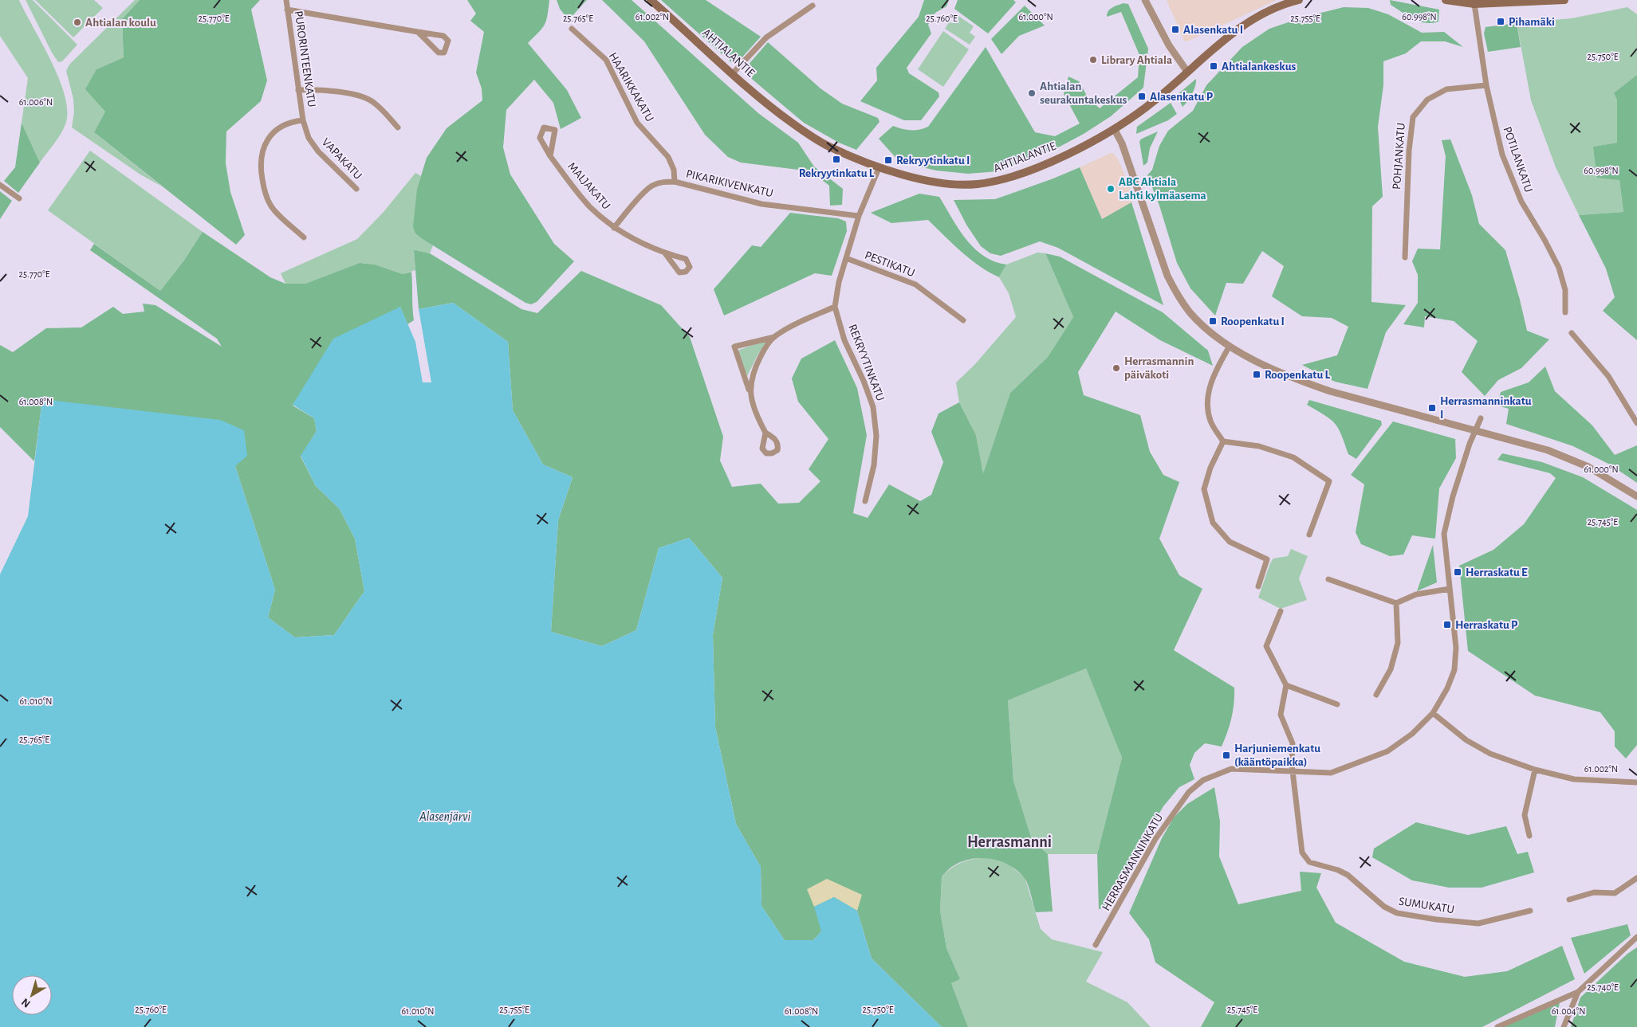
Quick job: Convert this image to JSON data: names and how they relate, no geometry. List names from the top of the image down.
{
  "streets": {
    "main road": ["AHTIALANTIE"],
    "street": [
      "PURORINTEENKATU",
      "HAARIKKAKATU",
      "POHJANKATU",
      "VAPAKATU",
      "POTILANKATU",
      "PIKARIKIVENKATU",
      "MALJAKATU",
      "PESTIKATU",
      "REKRYYTINKATU",
      "HERRASMANNINKATU",
      "SUMUKATU"
    ]
  },
  "crossings": [
    ["AHTIALANTIE", "REKRYYTINKATU"],
    ["PURORINTEENKATU", "VAPAKATU"],
    ["HAARIKKAKATU", "PIKARIKIVENKATU"],
    ["POHJANKATU", "POTILANKATU"],
    ["PIKARIKIVENKATU", "MALJAKATU"],
    ["PIKARIKIVENKATU", "REKRYYTINKATU"],
    ["PESTIKATU", "REKRYYTINKATU"],
    ["HERRASMANNINKATU", "SUMUKATU"]
  ],
  "districts": ["Herrasmanni"],
  "water": ["Alasenjärvi"],
  "places": {
    "transit": [
      "Pihamäki",
      "Alasenkatu I",
      "Ahtialankeskus",
      "Alasenkatu P",
      "Rekryytinkatu L",
      "Rekryytinkatu I",
      "Roopenkatu I",
      "Roopenkatu L",
      "Herrasmanninkatu I",
      "Herraskatu E",
      "Herraskatu P",
      "Harjuniemenkatu (kääntöpaikka)"
    ],
    "other": [
      "Ahtialan koulu",
      "Library Ahtiala",
      "Ahtialan seurakuntakeskus",
      "ABC Ahtiala Lahti kylmäasema",
      "Herrasmannin päiväkoti"
    ]
  },
  "north": "bottom left",
  "coordinates": [
    "61.002°N",
    "61.000°N",
    "60.998°N",
    "25.770°E",
    "25.765°E",
    "25.760°E",
    "25.755°E",
    "25.750°E",
    "61.006°N",
    "61.008°N",
    "25.745°E",
    "61.010°N",
    "25.740°E",
    "61.004°N"
  ]
}
